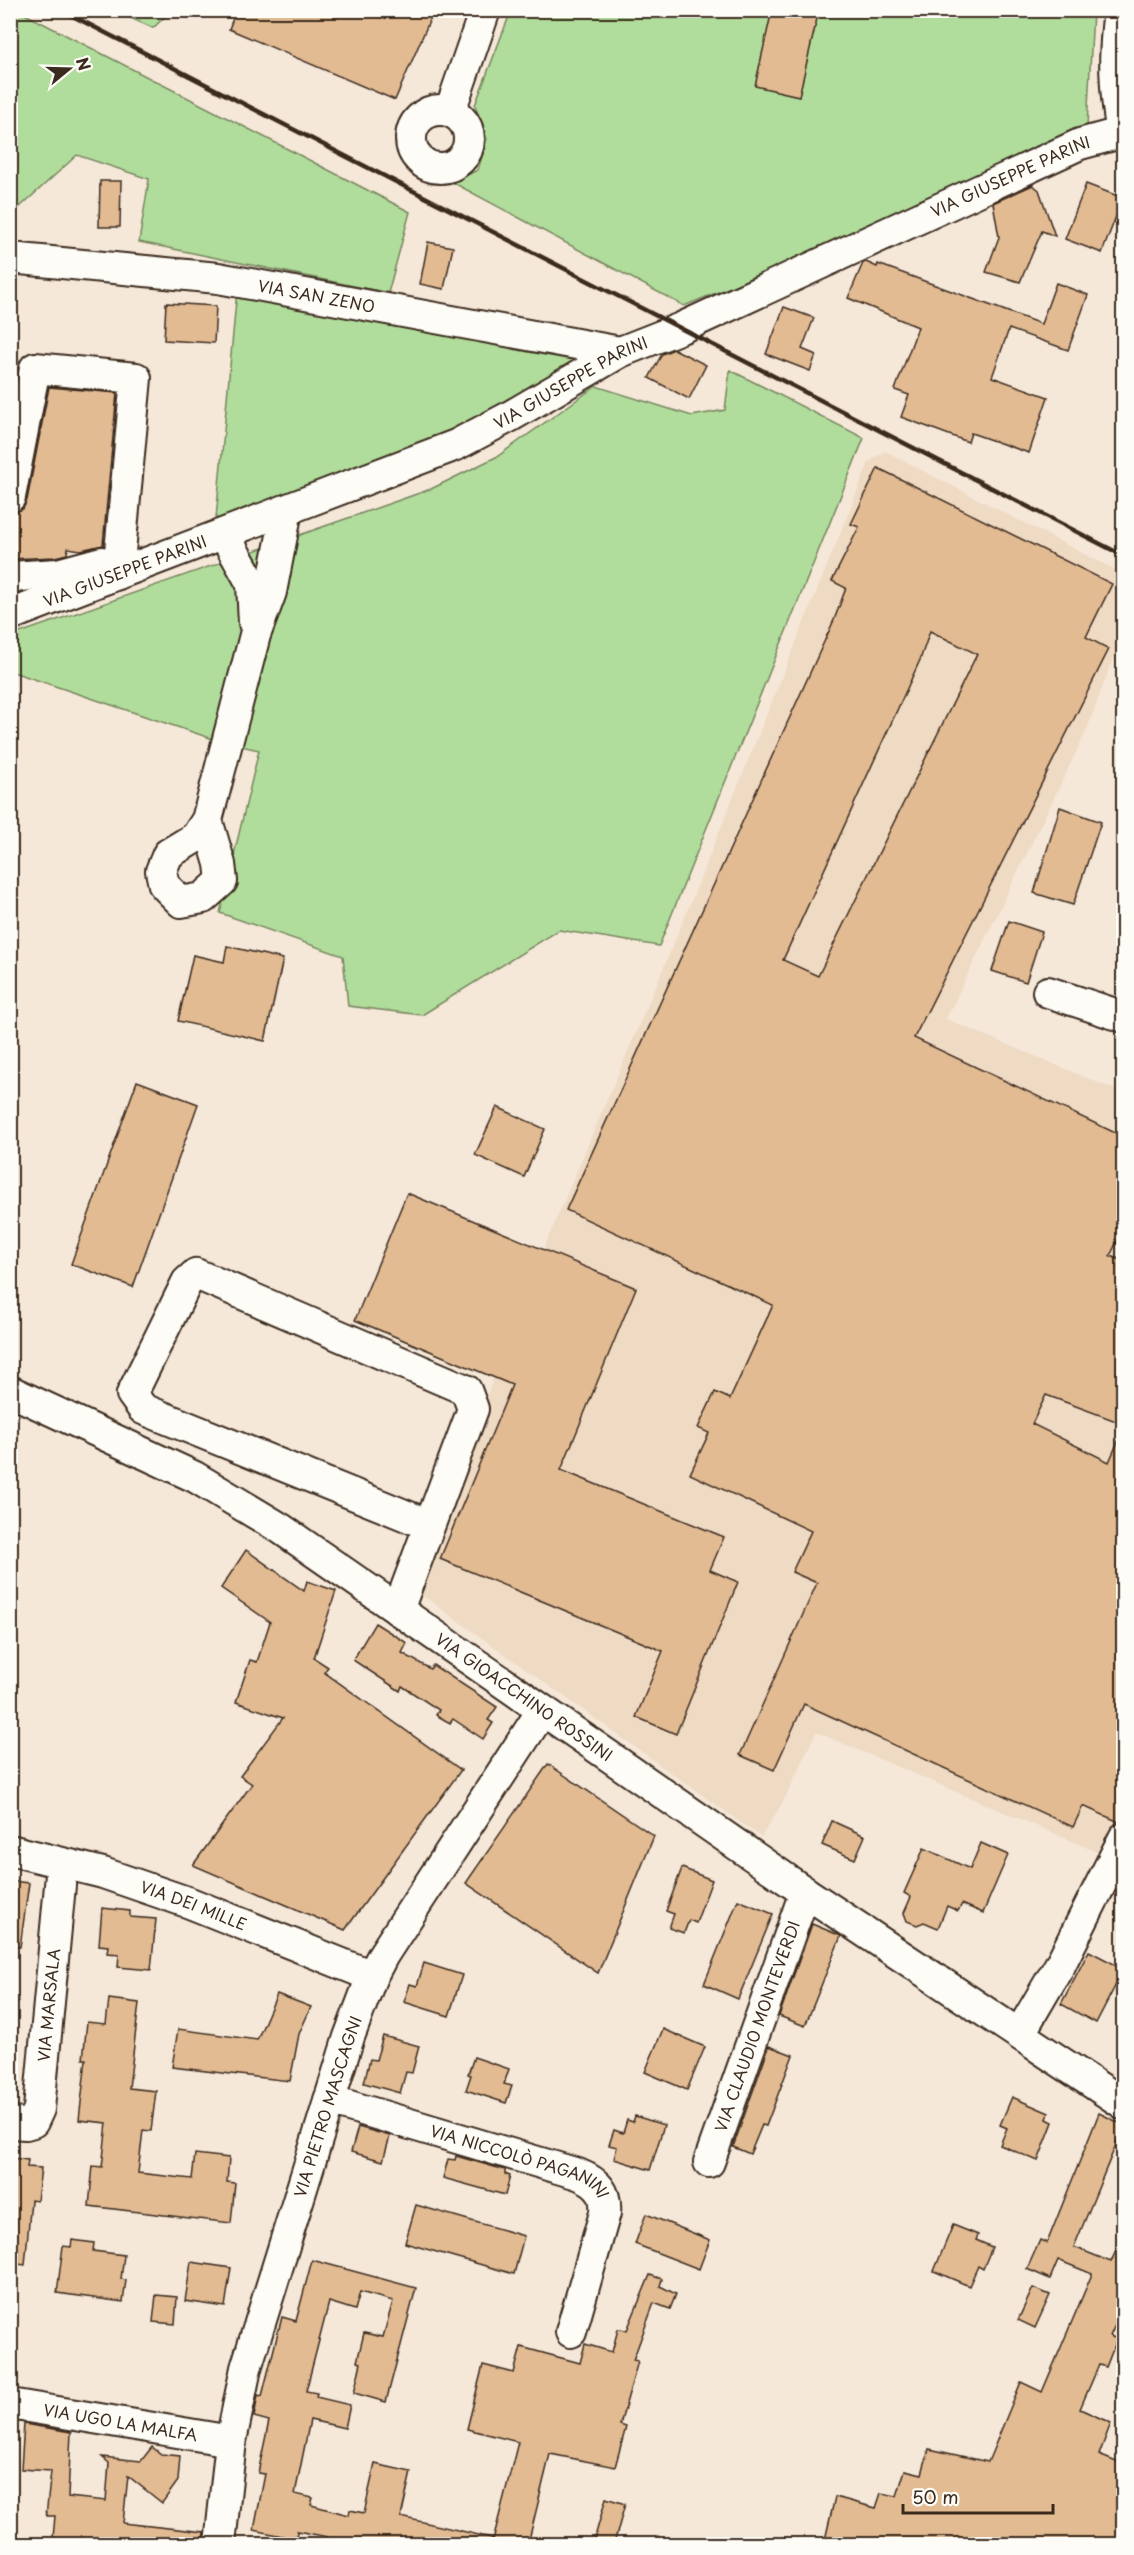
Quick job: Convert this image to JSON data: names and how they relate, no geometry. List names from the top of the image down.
{
  "streets": {
    "street": [
      "VIA GIUSEPPE PARINI",
      "VIA SAN ZENO",
      "VIA GIOACCHINO ROSSINI",
      "VIA DEI MILLE",
      "VIA MARSALA",
      "VIA CLAUDIO MONTEVERDI",
      "VIA PIETRO MASCAGNI",
      "VIA NICCOLÒ PAGANINI",
      "VIA UGO LA MALFA"
    ]
  },
  "crossings": [
    ["VIA GIUSEPPE PARINI", "VIA SAN ZENO"],
    ["VIA GIOACCHINO ROSSINI", "VIA CLAUDIO MONTEVERDI"],
    ["VIA GIOACCHINO ROSSINI", "VIA PIETRO MASCAGNI"],
    ["VIA DEI MILLE", "VIA MARSALA"],
    ["VIA DEI MILLE", "VIA PIETRO MASCAGNI"],
    ["VIA PIETRO MASCAGNI", "VIA NICCOLÒ PAGANINI"],
    ["VIA PIETRO MASCAGNI", "VIA UGO LA MALFA"]
  ],
  "scale_bar": "50 m",
  "north": "right"
}
